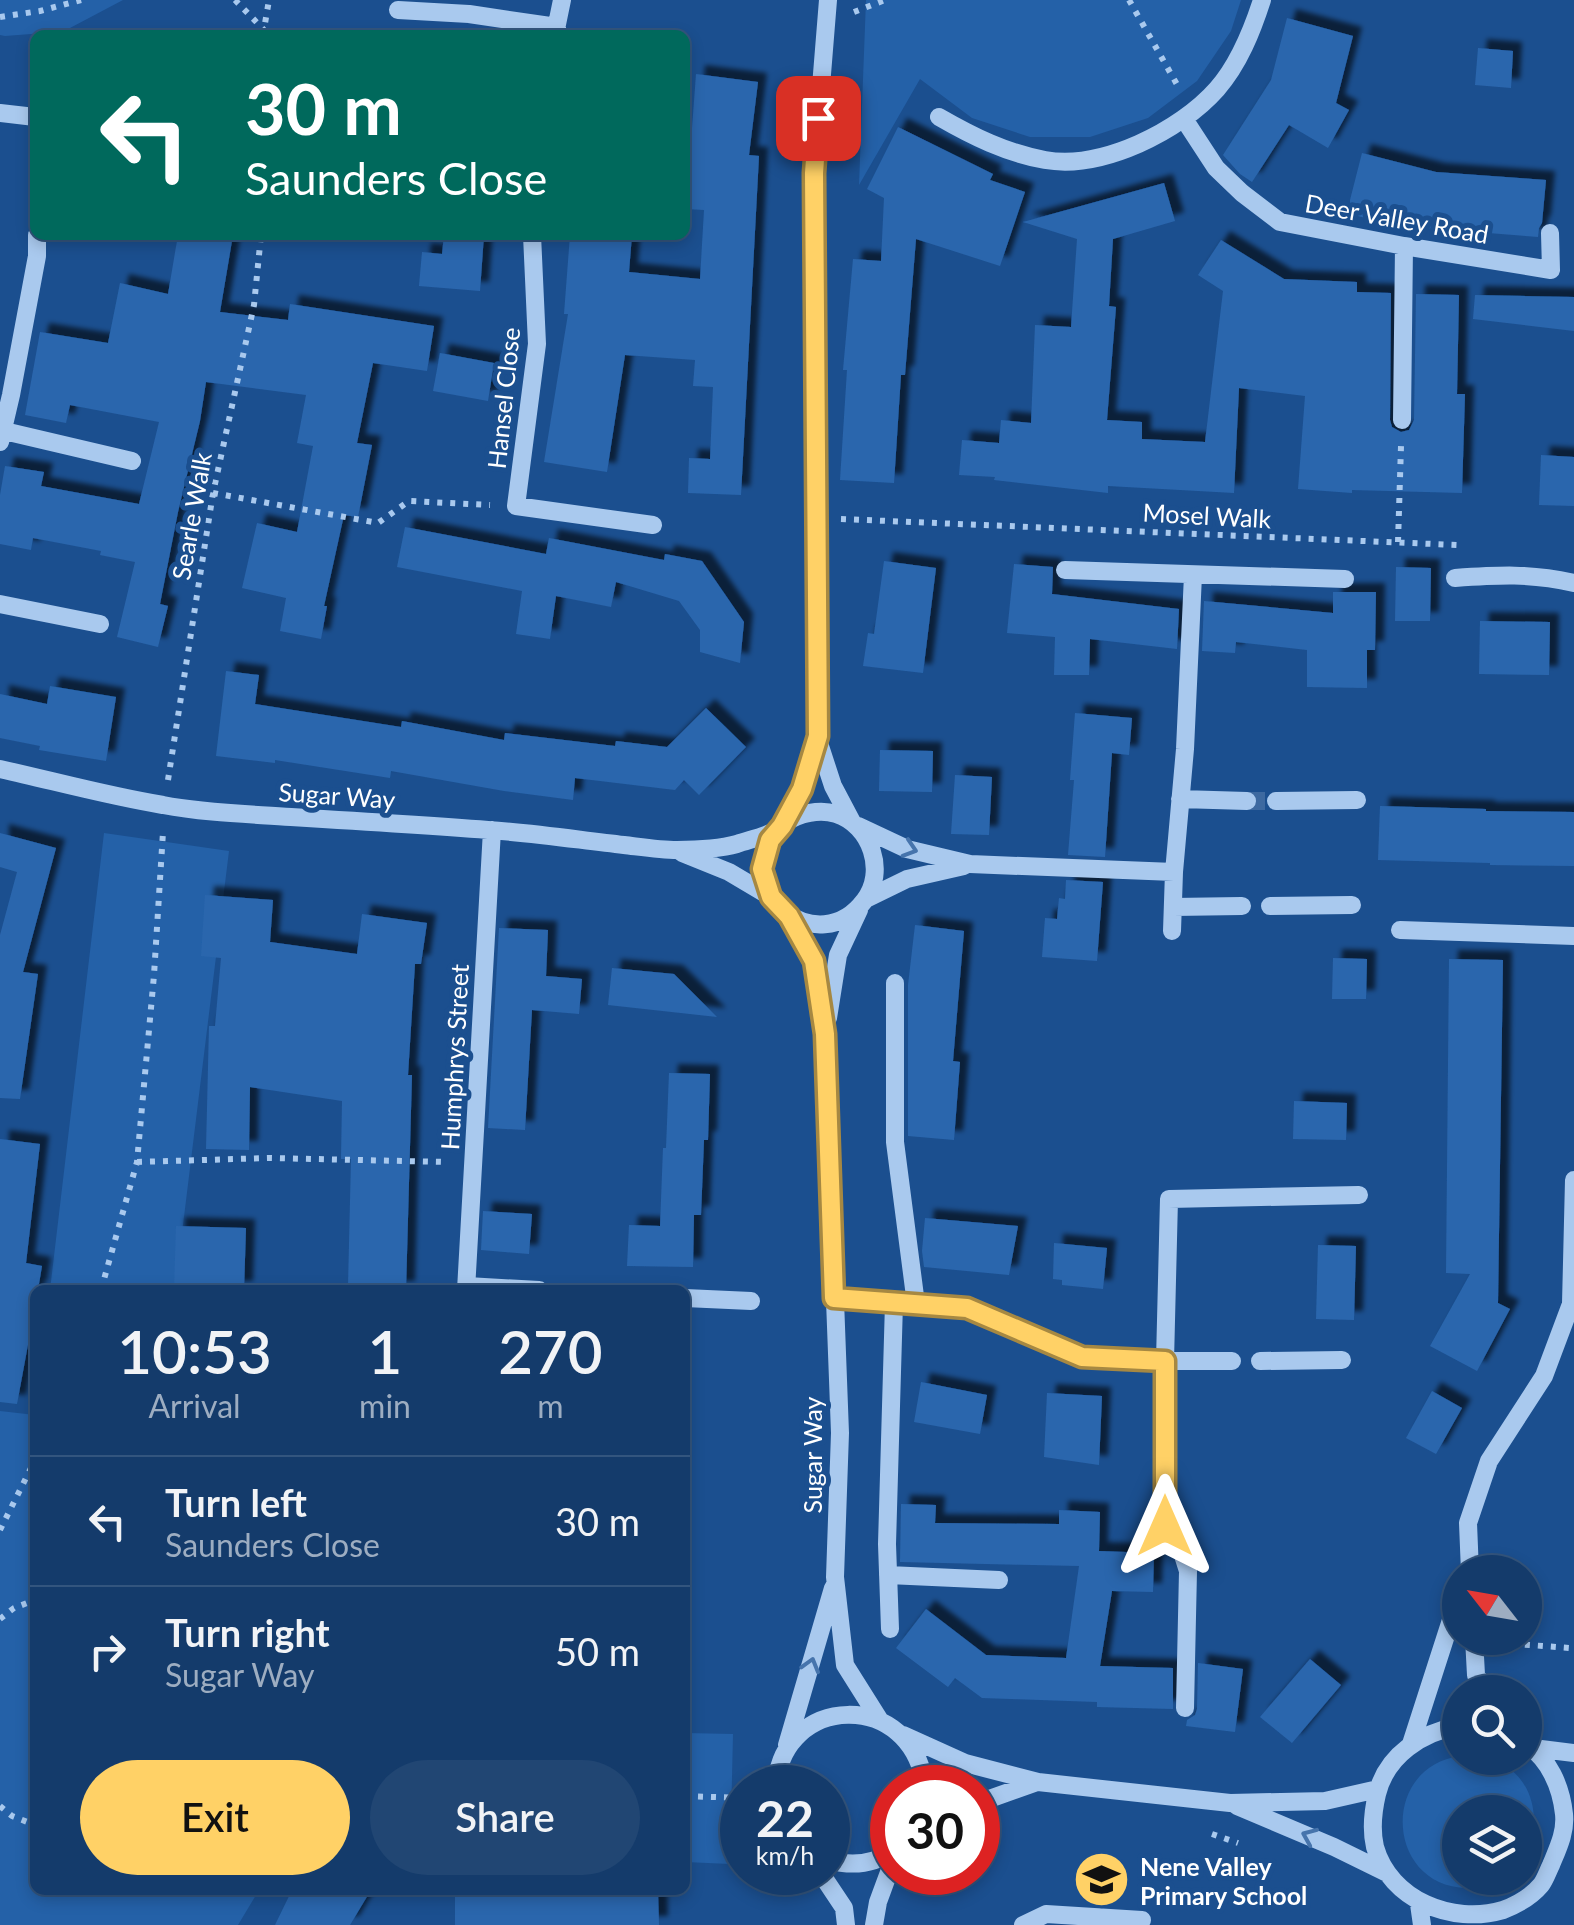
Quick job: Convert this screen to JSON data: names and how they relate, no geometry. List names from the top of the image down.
{
  "streets": {
    "street": [
      "Deer Valley Road",
      "Hansel Close",
      "Sugar Way",
      "Humphrys Street"
    ],
    "path": ["Mosel Walk", "Searle Walk"]
  },
  "crossings": [
    ["Searle Walk", "Sugar Way"],
    ["Sugar Way", "Humphrys Street"]
  ],
  "places": {
    "school or university": ["Nene Valley Primary School"]
  },
  "north": "top left",
  "page": {
    "turn": ["30 m", "Saunders Close"],
    "eta": [
      "10:53",
      "Arrival",
      "1",
      "min",
      "270",
      "m"
    ],
    "list": [
      {
        "name": "Turn left",
        "note": "Saunders Close",
        "value": "30 m"
      },
      {
        "name": "Turn right",
        "note": "Sugar Way",
        "value": "50 m"
      }
    ],
    "buttons": ["Exit", "Share"],
    "speed": "22 km/h",
    "limit": "30"
  }
}
